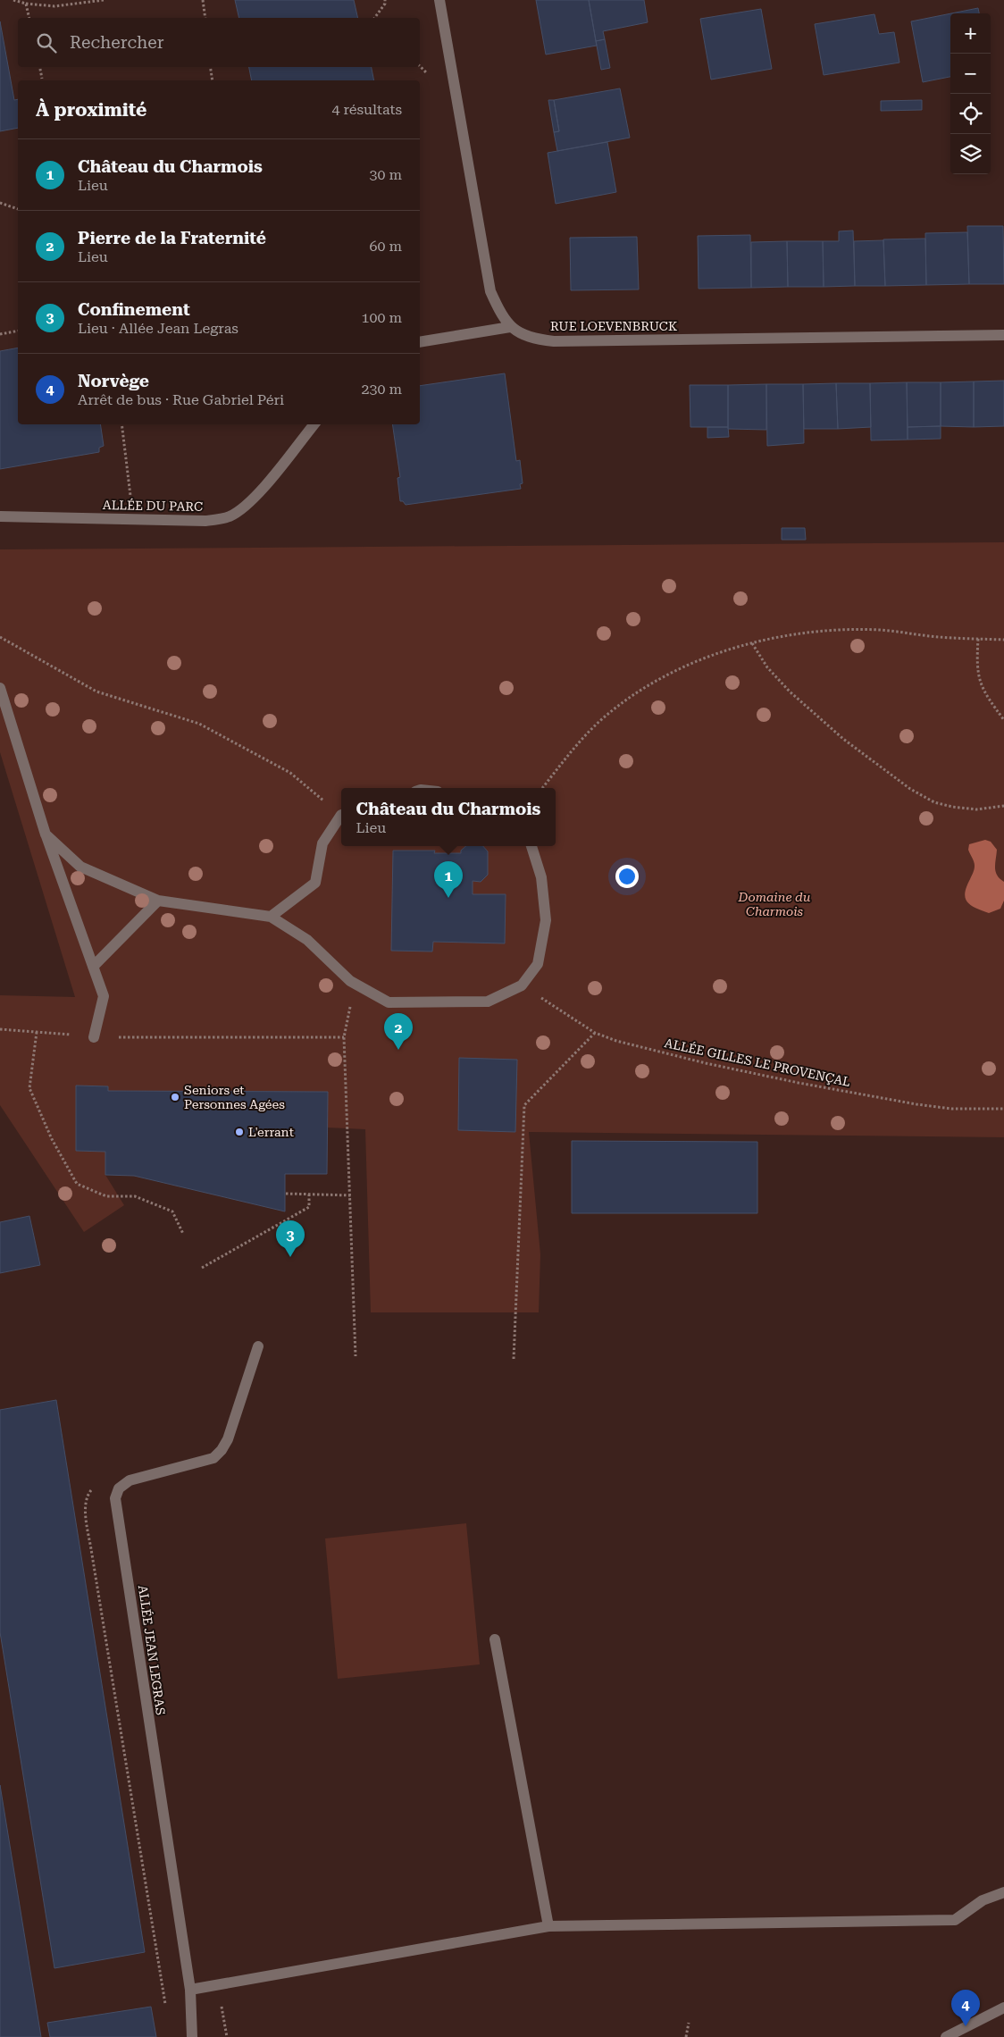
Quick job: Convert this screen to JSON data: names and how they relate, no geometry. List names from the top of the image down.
{
  "streets": {
    "street": ["RUE LOEVENBRUCK", "ALLÉE DU PARC", "ALLÉE JEAN LEGRAS"],
    "path": ["ALLÉE GILLES LE PROVENÇAL"]
  },
  "parks": ["Domaine du Charmois"],
  "places": ["Seniors et Personnes Agées", "L'errant"],
  "page": {
    "map_buttons": ["+", "−"],
    "search": "Rechercher",
    "heading": ["À proximité", "4 résultats"],
    "list": [
      {
        "mark": "1",
        "name": "Château du Charmois",
        "note": "Lieu",
        "value": "30 m"
      },
      {
        "mark": "2",
        "name": "Pierre de la Fraternité",
        "note": "Lieu",
        "value": "60 m"
      },
      {
        "mark": "3",
        "name": "Confinement",
        "note": "Lieu · Allée Jean Legras",
        "value": "100 m"
      },
      {
        "mark": "4",
        "name": "Norvège",
        "note": "Arrêt de bus · Rue Gabriel Péri",
        "value": "230 m"
      }
    ],
    "popup": ["Château du Charmois", "Lieu"],
    "pins": [
      "1",
      "2",
      "3",
      "4"
    ]
  }
}
